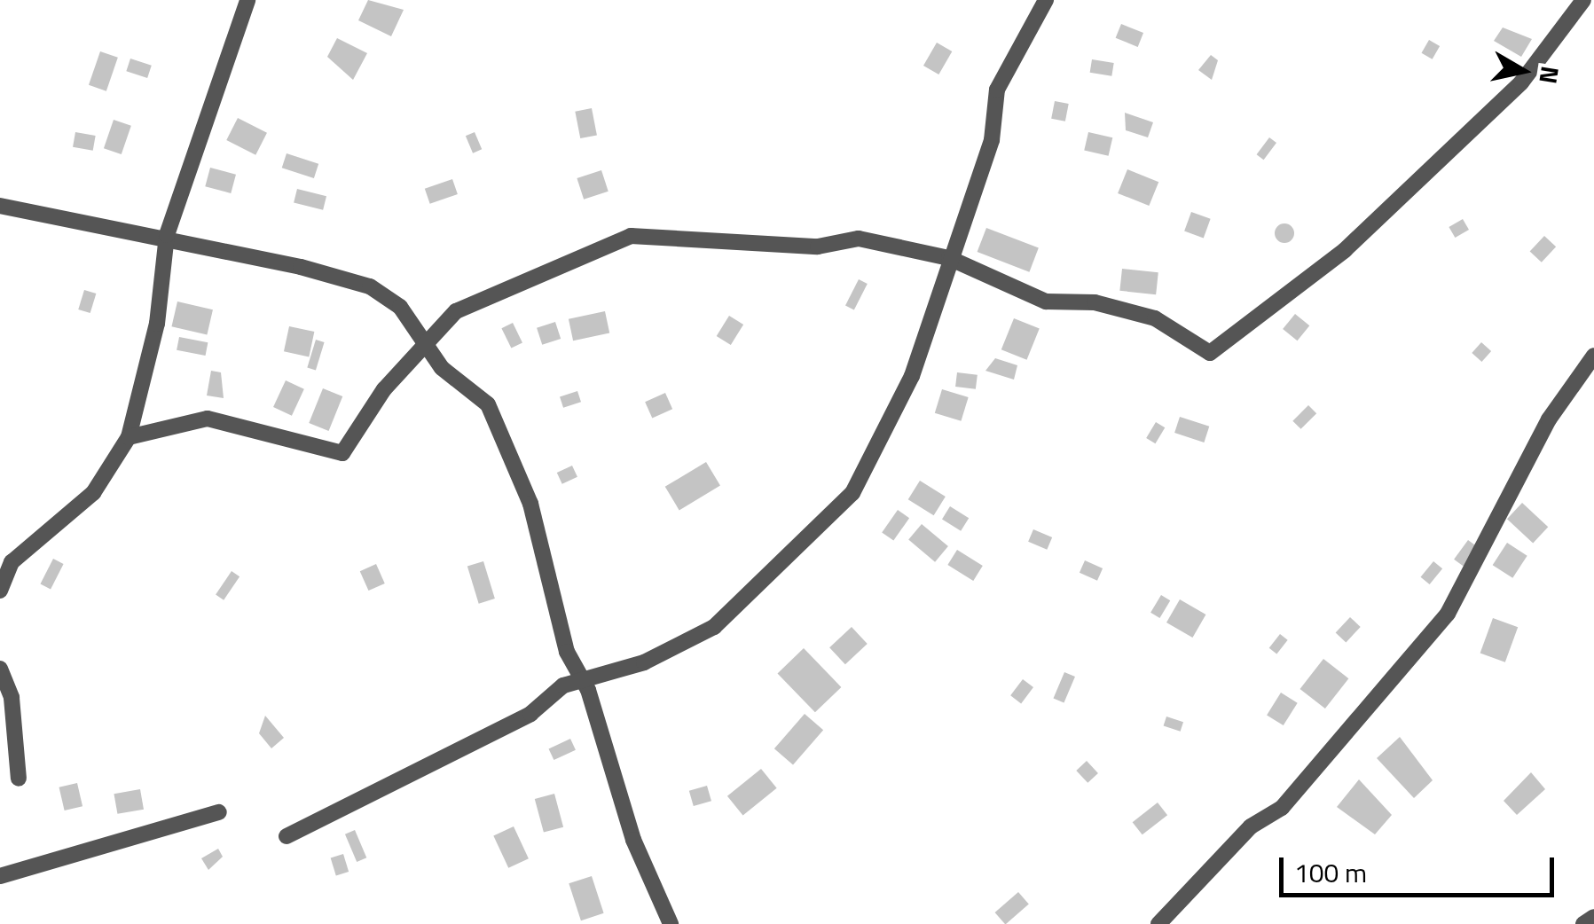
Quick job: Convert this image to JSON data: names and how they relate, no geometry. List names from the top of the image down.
{
  "scale_bar": "100 m",
  "north": "right"
}
